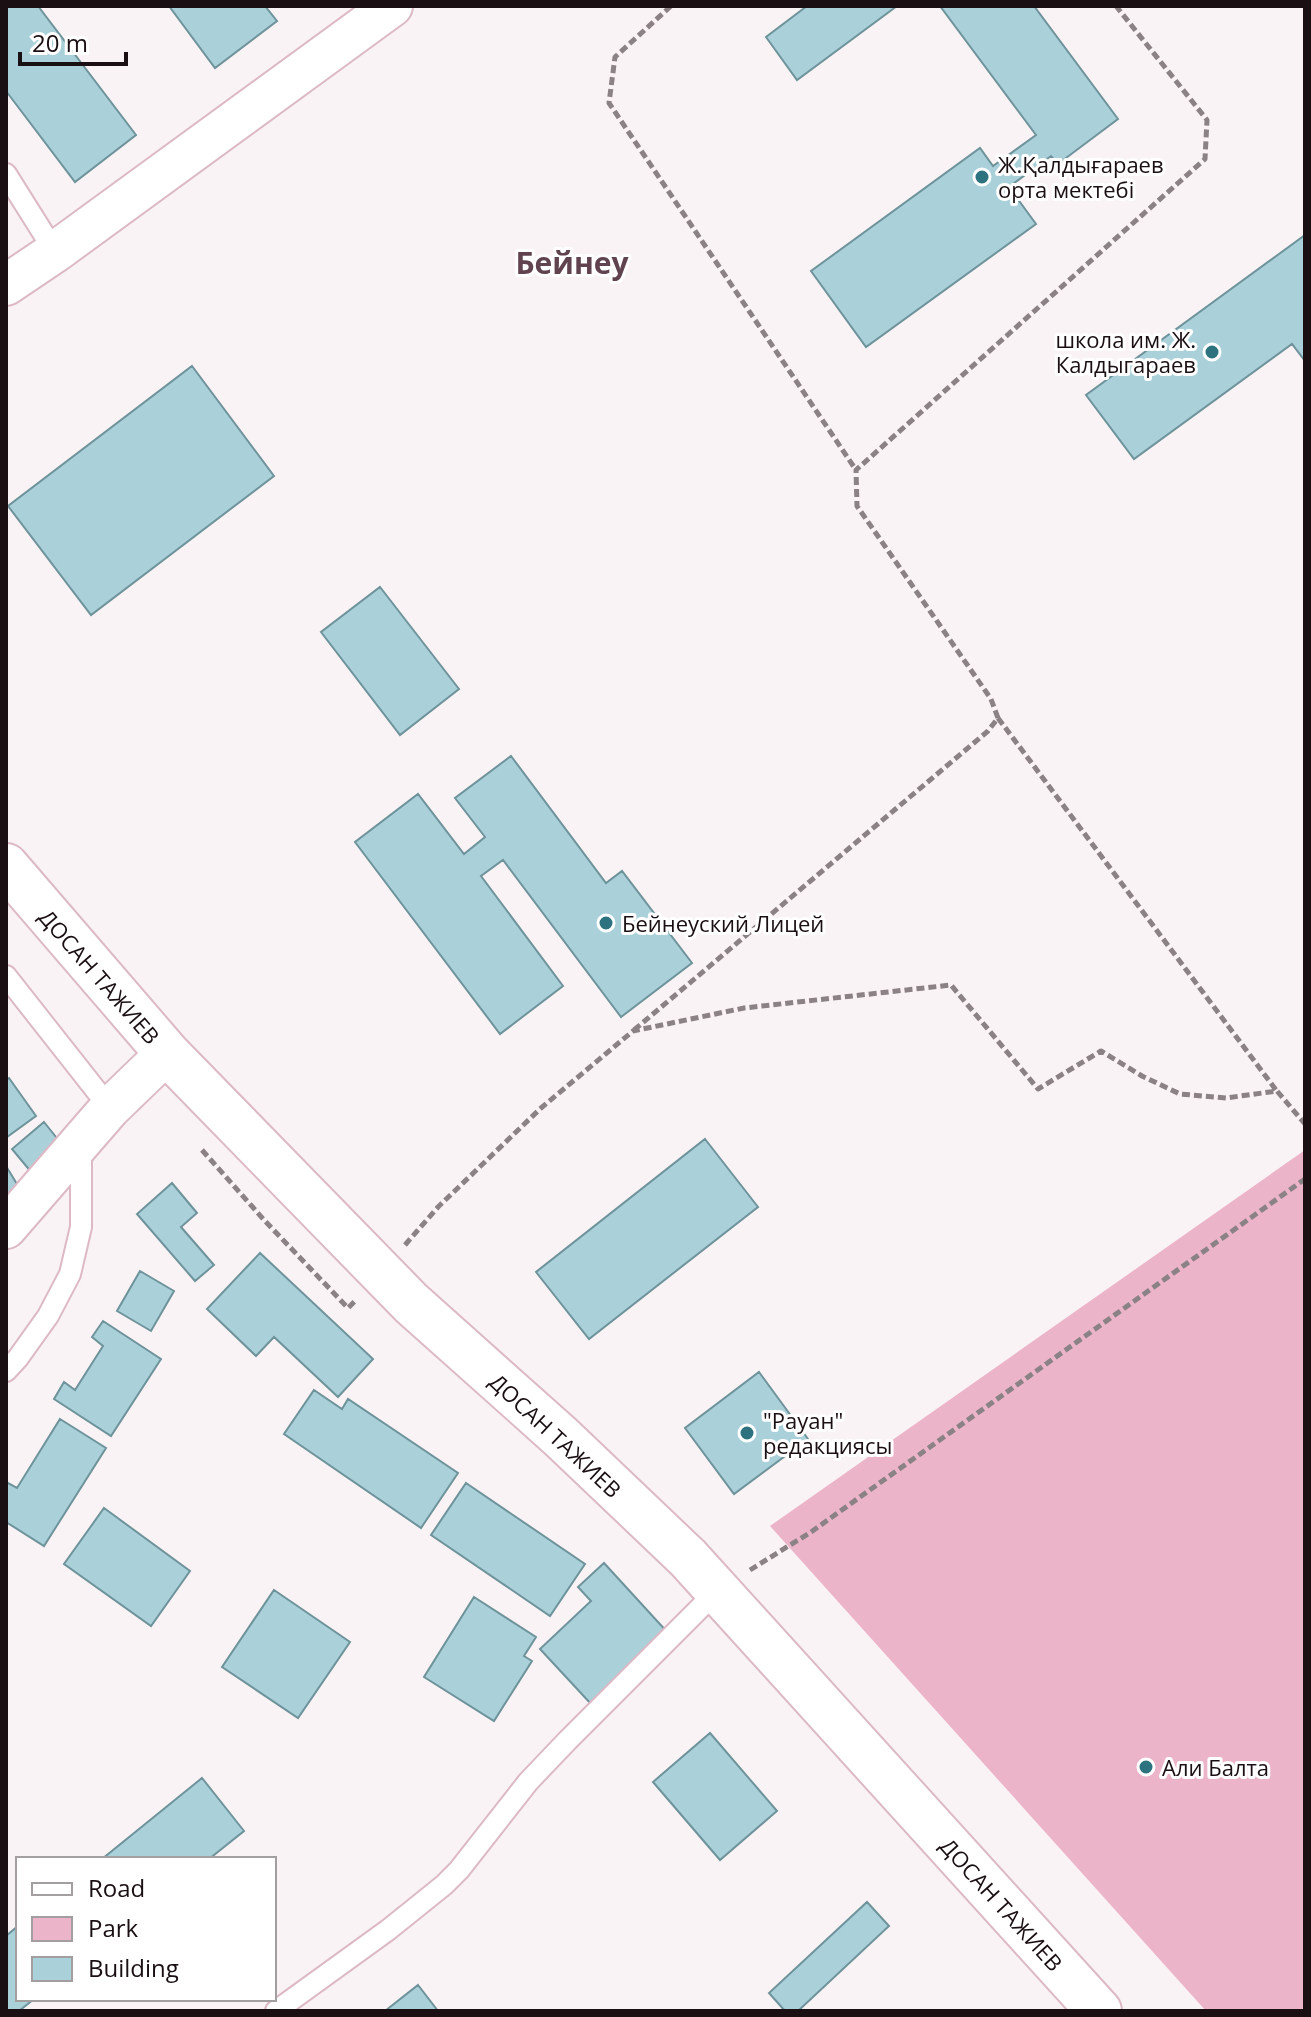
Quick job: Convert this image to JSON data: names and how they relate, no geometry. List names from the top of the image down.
{
  "streets": {
    "street": ["ДОСАН ТАЖИЕВ"]
  },
  "districts": ["Бейнеу"],
  "places": [
    "Ж.Қалдығараев орта мектебі",
    "школа им. Ж. Калдыгараев",
    "Бейнеуский Лицей",
    "\"Рауан\" редакциясы",
    "Али Балта"
  ],
  "legend": ["Road", "Park", "Building"],
  "scale_bar": "20 m"
}
